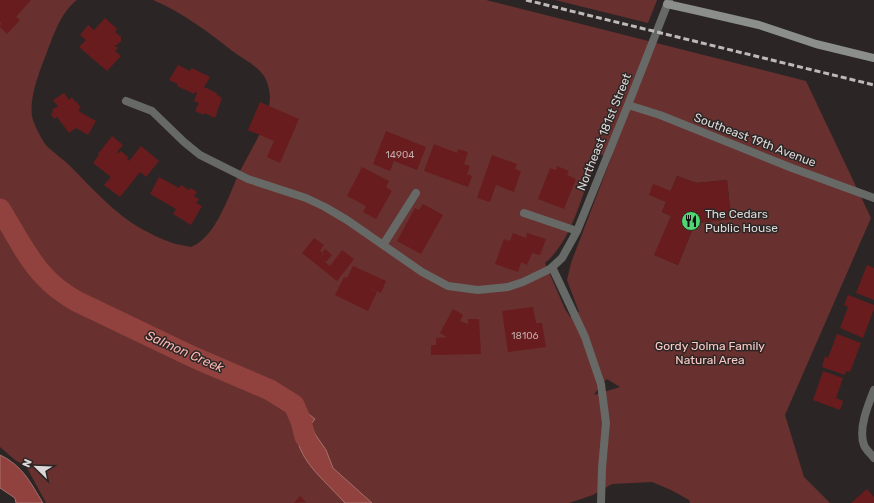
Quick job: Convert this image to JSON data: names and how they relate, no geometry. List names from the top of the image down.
{
  "streets": {
    "street": ["Northeast 181st Street", "Southeast 19th Avenue"]
  },
  "crossings": [
    ["Northeast 181st Street", "Southeast 19th Avenue"]
  ],
  "water": ["Salmon Creek"],
  "parks": ["Gordy Jolma Family Natural Area"],
  "places": {
    "restaurant": ["The Cedars Public House"]
  },
  "house_numbers": ["14904", "18106"],
  "north": "top left"
}
